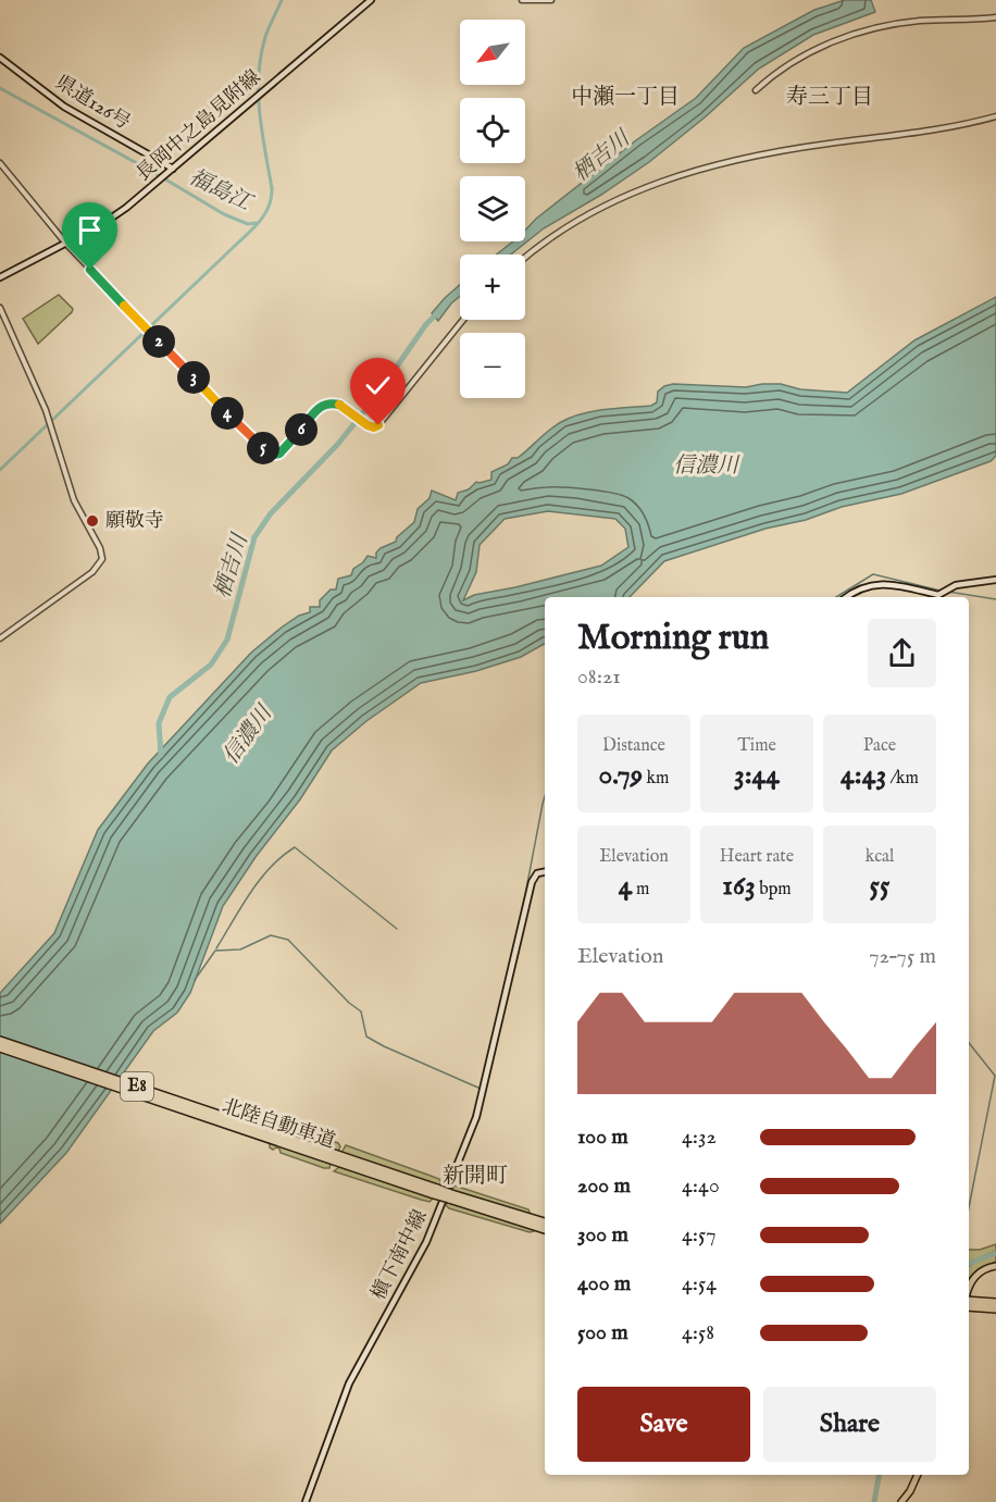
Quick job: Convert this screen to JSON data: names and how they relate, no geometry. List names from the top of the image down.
{
  "streets": {
    "highway": ["E8", "北陸自動車道"],
    "main road": ["県道126号", "長岡中之島見附線", "槇下南中線"]
  },
  "crossings": [
    ["県道126号", "長岡中之島見附線"]
  ],
  "districts": ["中瀬一丁目", "寿三丁目", "新開町"],
  "water": ["栖吉川", "福島江", "信濃川"],
  "places": ["願敬寺"],
  "north": "bottom left",
  "page": {
    "map_buttons": ["+", "−"],
    "pins": [
      "2",
      "3",
      "4",
      "6",
      "5"
    ],
    "heading": ["Morning run", "08:21"],
    "stats": [
      ["Distance", "0.79 km"],
      ["Time", "3:44"],
      ["Pace", "4:43 /km"],
      ["Elevation", "4 m"],
      ["Heart rate", "163 bpm"],
      ["kcal", "55"]
    ],
    "chart": ["Elevation", "72–75 m"],
    "list": [
      {
        "name": "100 m",
        "note": "4:32"
      },
      {
        "name": "200 m",
        "note": "4:40"
      },
      {
        "name": "300 m",
        "note": "4:57"
      },
      {
        "name": "400 m",
        "note": "4:54"
      },
      {
        "name": "500 m",
        "note": "4:58"
      }
    ],
    "buttons": ["Save", "Share"]
  }
}
